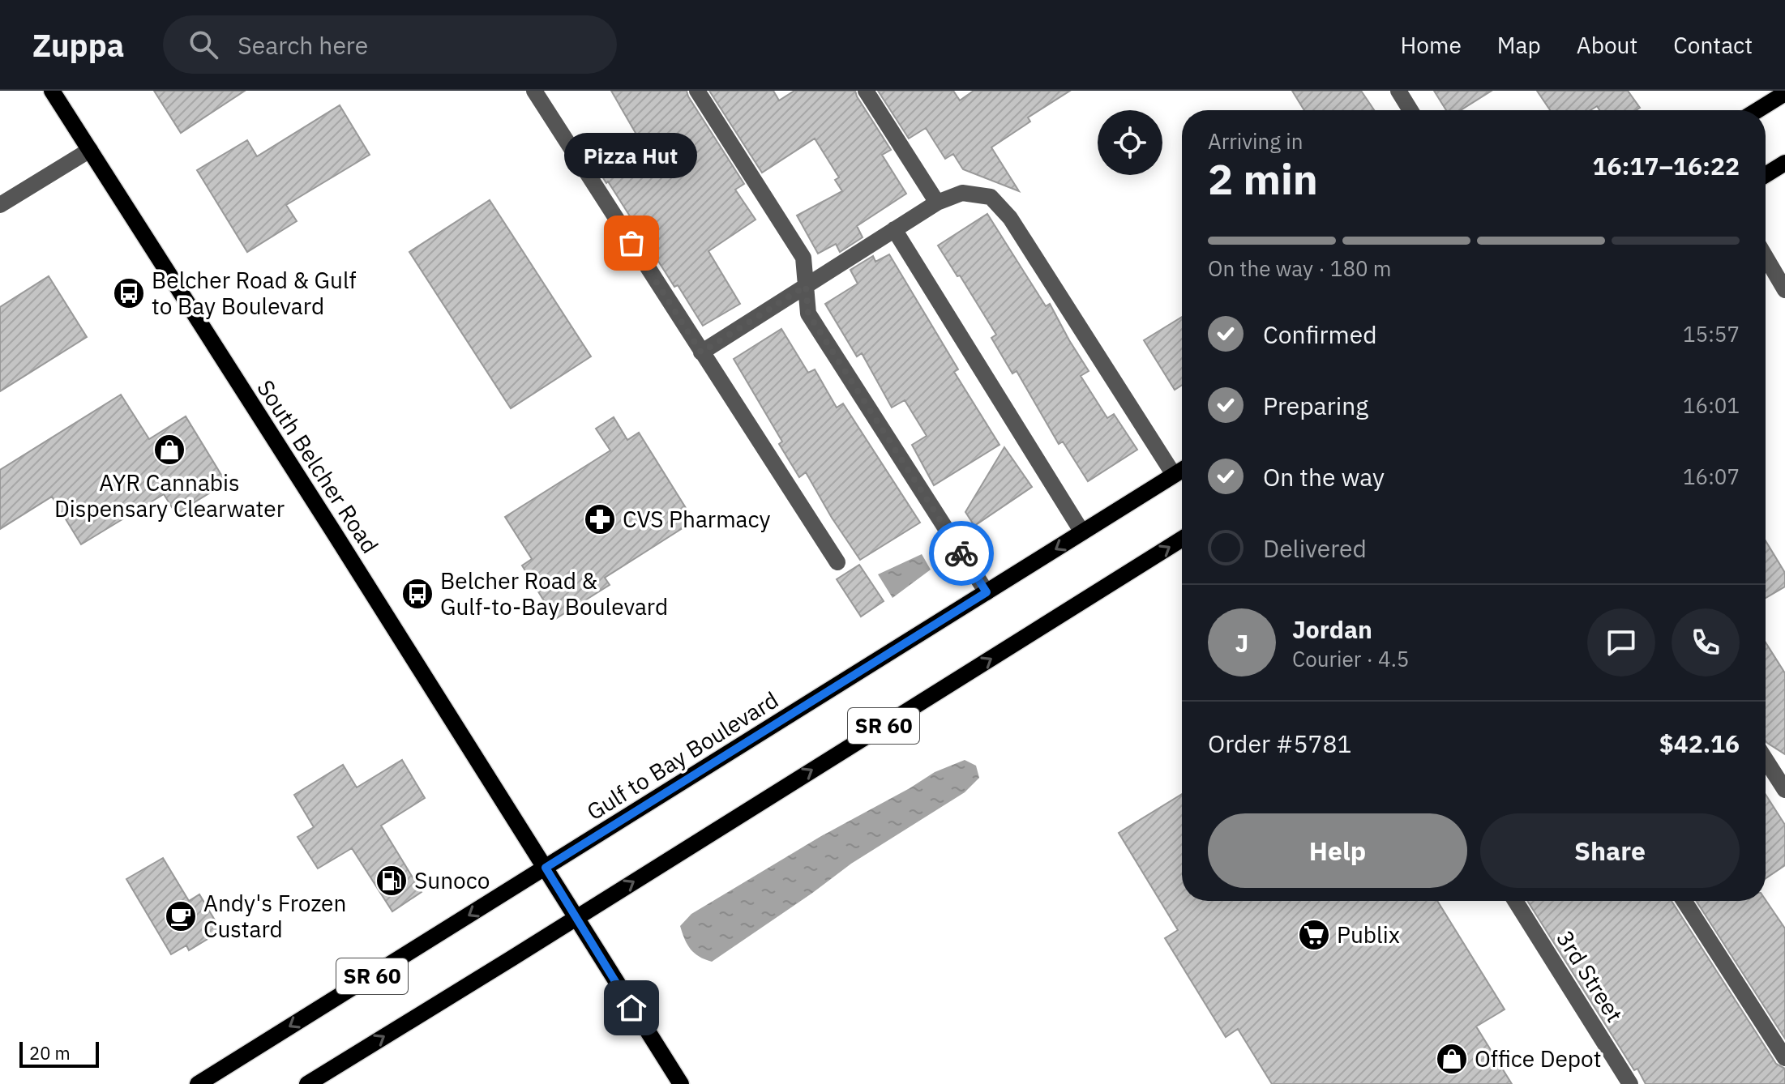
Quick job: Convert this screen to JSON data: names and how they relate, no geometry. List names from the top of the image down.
{
  "streets": {
    "main road": ["South Belcher Road", "SR 60", "Gulf to Bay Boulevard"],
    "street": ["3rd Street"]
  },
  "crossings": [
    ["South Belcher Road", "SR 60"],
    ["South Belcher Road", "Gulf to Bay Boulevard"]
  ],
  "places": {
    "other": ["Pizza Hut"],
    "bus stop": ["Belcher Road & Gulf to Bay Boulevard", "Belcher Road & Gulf-to-Bay Boulevard"],
    "shop": ["AYR Cannabis Dispensary Clearwater", "Office Depot"],
    "pharmacy": ["CVS Pharmacy"],
    "fuel station": ["Sunoco"],
    "cafe": ["Andy's Frozen Custard"],
    "supermarket": ["Publix"]
  },
  "scale_bar": "20 m",
  "page": {
    "header": "Zuppa",
    "search": "Search here",
    "nav": [
      "Home",
      "Map",
      "About",
      "Contact"
    ],
    "heading": ["2 min", "Arriving in", "16:17–16:22"],
    "panel": [
      "Jordan",
      "Courier · 4.5",
      "Order #5781",
      "$42.16"
    ],
    "bubble": "Pizza Hut",
    "bar": "On the way · 180 m",
    "list": [
      ["Confirmed", "15:57"],
      ["Preparing", "16:01"],
      ["On the way", "16:07"],
      "Delivered"
    ],
    "round": "J",
    "buttons": ["Help", "Share"],
    "scale": "20 m"
  }
}
